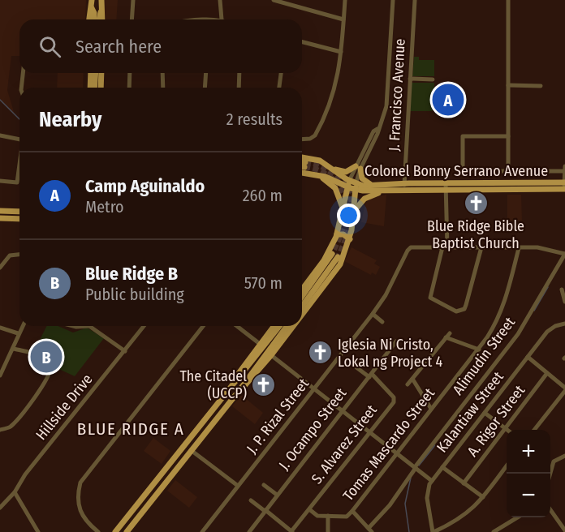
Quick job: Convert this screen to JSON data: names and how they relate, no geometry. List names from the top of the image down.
{
  "streets": {
    "main road": ["Colonel Bonny Serrano Avenue"],
    "street": [
      "J. Francisco Avenue",
      "Alimudin Street",
      "Hillside Drive",
      "Kalantiaw Street",
      "J. P. Rizal Street",
      "A. Rigor Street",
      "J. Ocampo Street",
      "S. Alvarez Street",
      "Tomas Mascardo Street"
    ]
  },
  "crossings": [
    ["J. Francisco Avenue", "Colonel Bonny Serrano Avenue"],
    ["Alimudin Street", "J. P. Rizal Street"],
    ["J. P. Rizal Street", "Tomas Mascardo Street"],
    ["J. Ocampo Street", "S. Alvarez Street"],
    ["S. Alvarez Street", "Tomas Mascardo Street"]
  ],
  "districts": ["BLUE RIDGE A"],
  "places": {
    "church": ["Blue Ridge Bible Baptist Church", "Iglesia Ni Cristo, Lokal ng Project 4", "The Citadel (UCCP)"]
  },
  "page": {
    "search": "Search here",
    "pins": ["A", "B"],
    "heading": ["Nearby", "2 results"],
    "list": [
      {
        "mark": "A",
        "name": "Camp Aguinaldo",
        "note": "Metro",
        "value": "260 m"
      },
      {
        "mark": "B",
        "name": "Blue Ridge B",
        "note": "Public building",
        "value": "570 m"
      }
    ],
    "map_buttons": ["+", "−"]
  }
}
